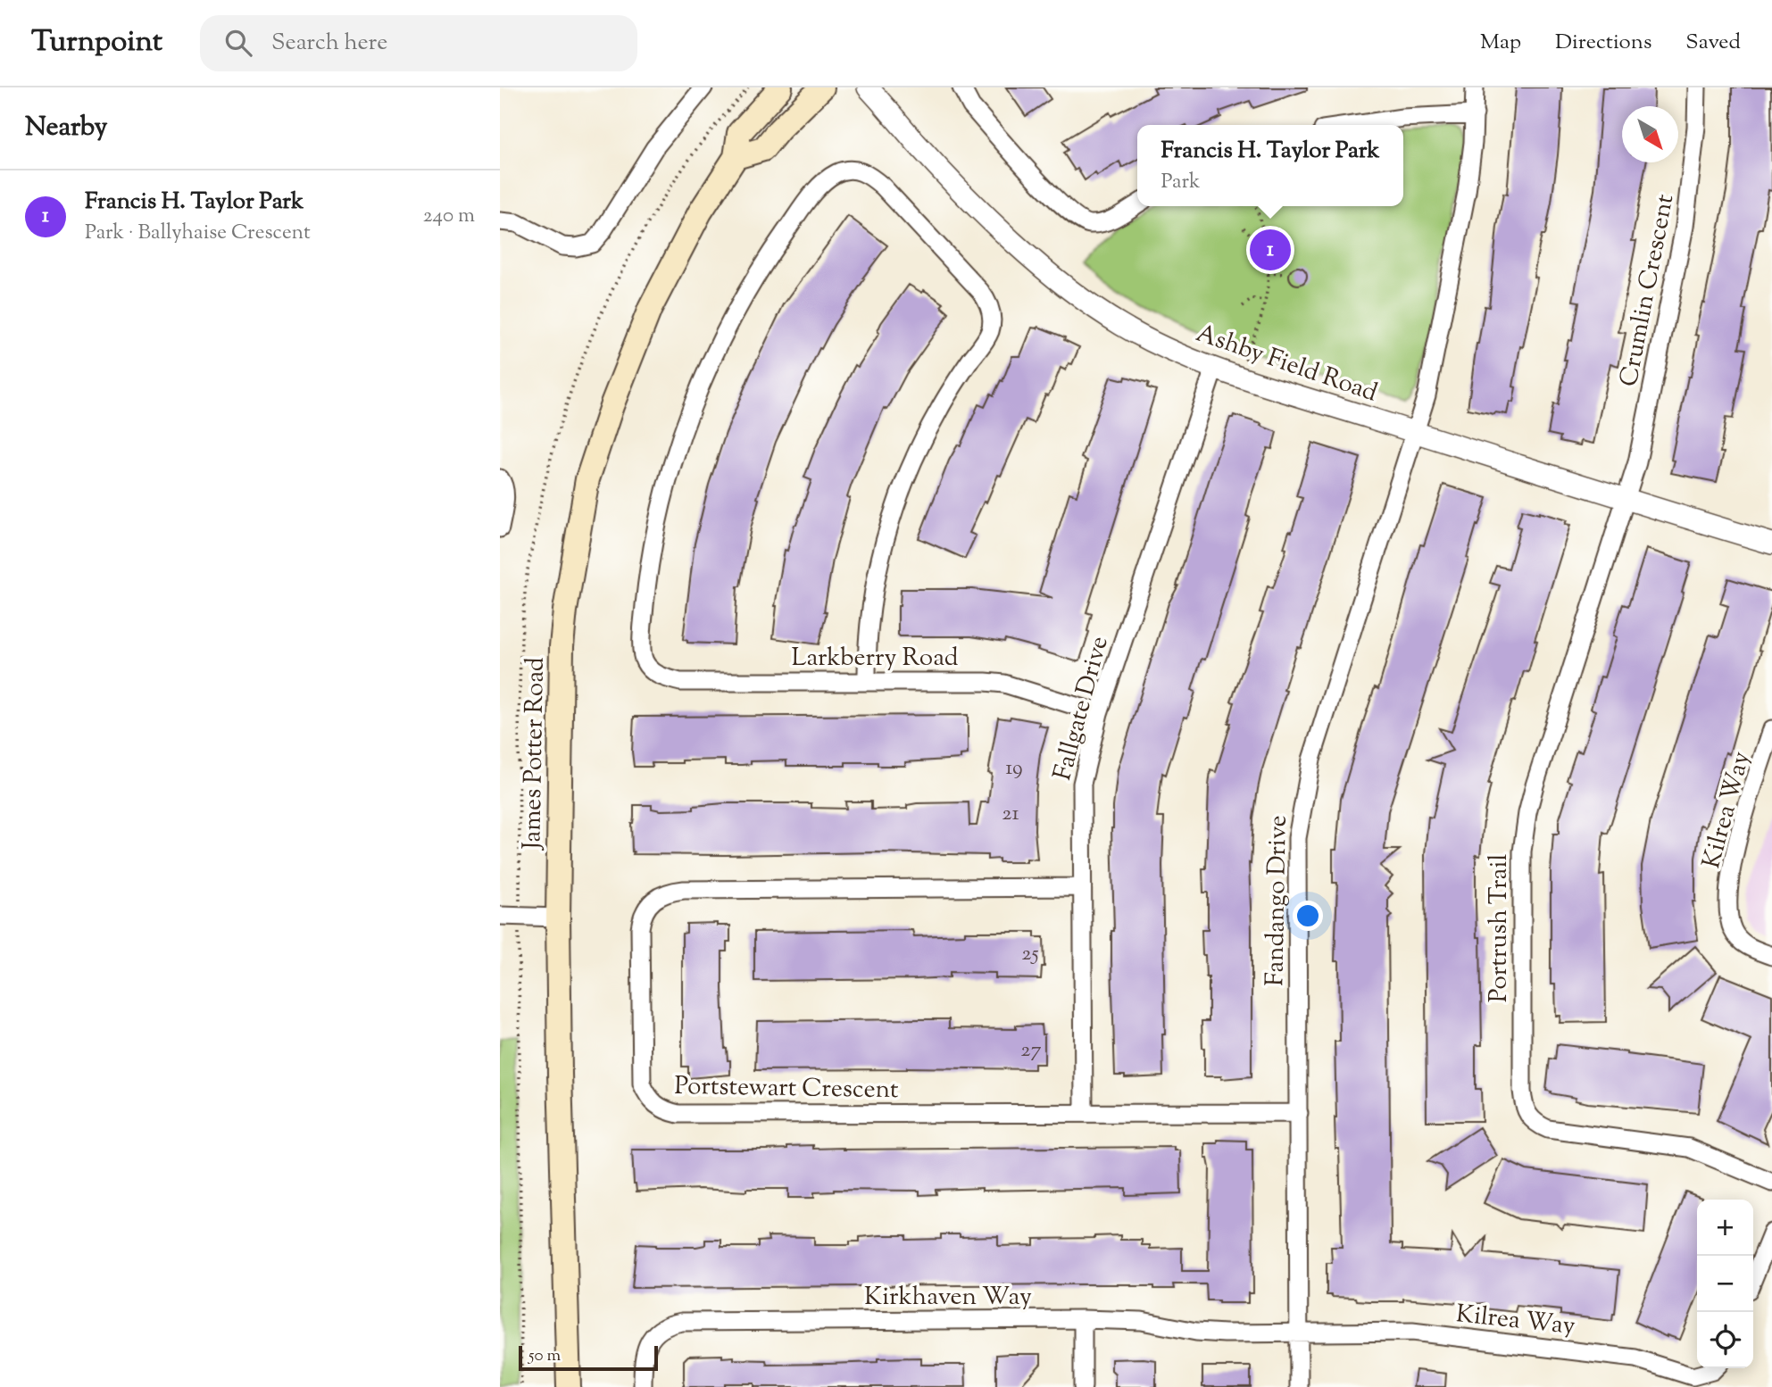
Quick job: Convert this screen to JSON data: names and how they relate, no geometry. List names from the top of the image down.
{
  "streets": {
    "main road": ["James Potter Road"],
    "street": [
      "Crumlin Crescent",
      "Ashby Field Road",
      "Larkberry Road",
      "Fallgate Drive",
      "Kilrea Way",
      "Fandango Drive",
      "Portrush Trail",
      "Portstewart Crescent",
      "Kirkhaven Way"
    ]
  },
  "crossings": [
    ["Crumlin Crescent", "Ashby Field Road"],
    ["Crumlin Crescent", "Portrush Trail"],
    ["Ashby Field Road", "Fallgate Drive"],
    ["Ashby Field Road", "Fandango Drive"],
    ["Ashby Field Road", "Portrush Trail"],
    ["Larkberry Road", "Fallgate Drive"],
    ["Fallgate Drive", "Portstewart Crescent"],
    ["Kilrea Way", "Fandango Drive"],
    ["Kilrea Way", "Kirkhaven Way"],
    ["Fandango Drive", "Portstewart Crescent"],
    ["Fandango Drive", "Kirkhaven Way"]
  ],
  "house_numbers": [
    "19",
    "21",
    "25",
    "27"
  ],
  "scale_bar": "50 m",
  "north": "bottom right",
  "page": {
    "header": "Turnpoint",
    "search": "Search here",
    "nav": ["Map", "Directions", "Saved"],
    "heading": "Nearby",
    "popup": ["Francis H. Taylor Park", "Park"],
    "list": [
      {
        "mark": "1",
        "name": "Francis H. Taylor Park",
        "note": "Park · Ballyhaise Crescent",
        "value": "240 m"
      }
    ],
    "pins": "1",
    "map_buttons": ["+", "−"],
    "scale": "50 m"
  }
}
